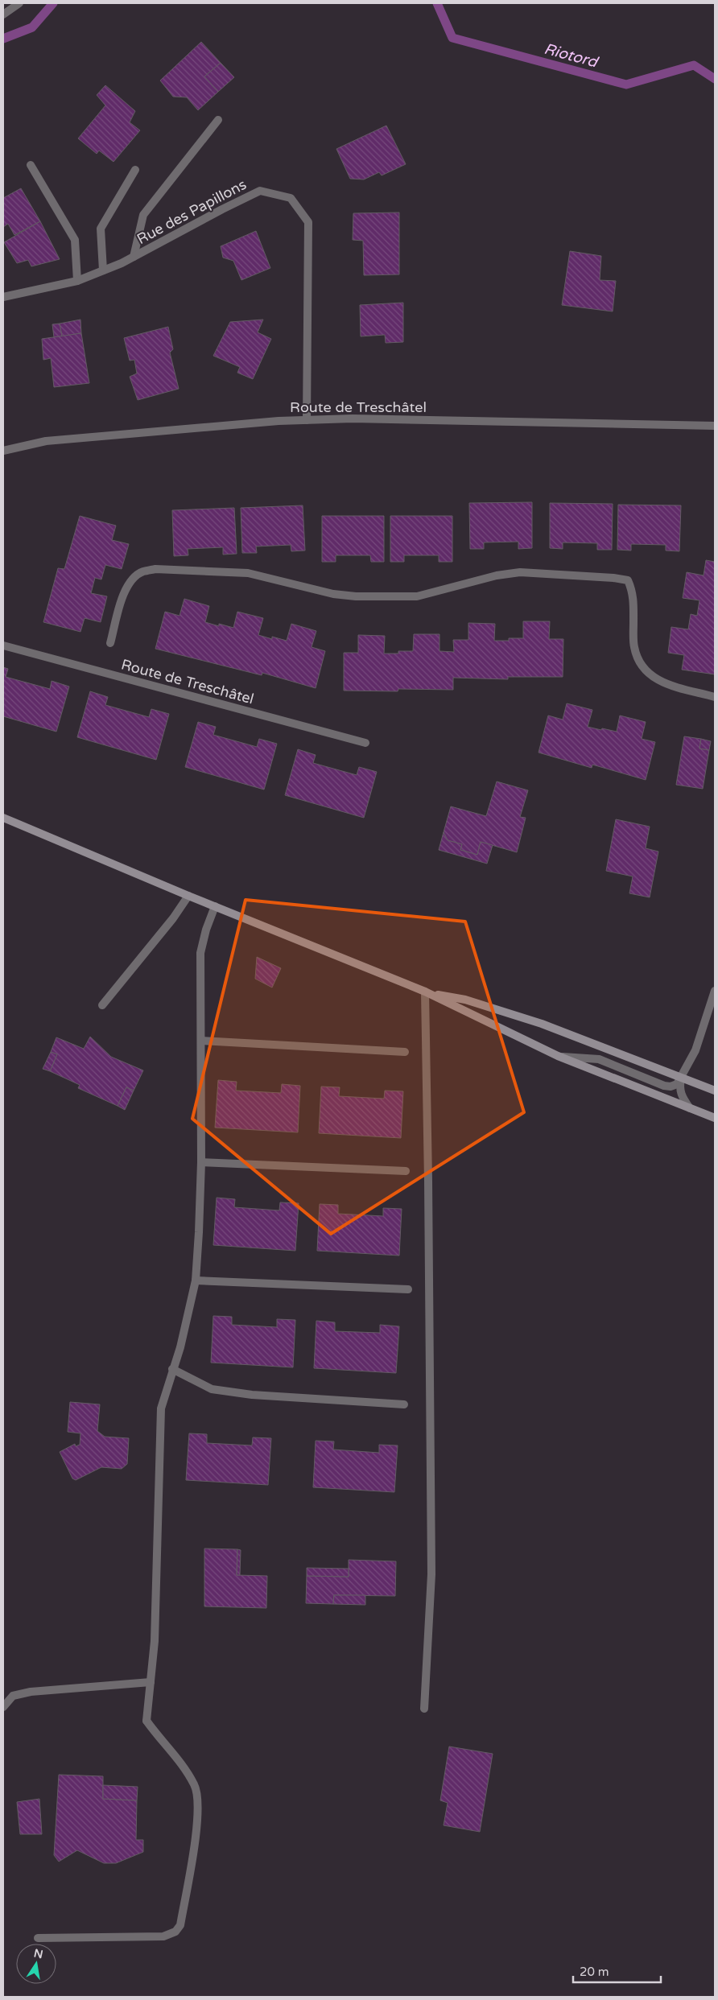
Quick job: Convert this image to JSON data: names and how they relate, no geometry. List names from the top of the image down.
{
  "streets": {
    "street": ["Rue des Papillons", "Route de Treschâtel"]
  },
  "crossings": [
    ["Rue des Papillons", "Route de Treschâtel"]
  ],
  "water": ["Riotord"],
  "scale_bar": "20 m",
  "north": "top"
}
